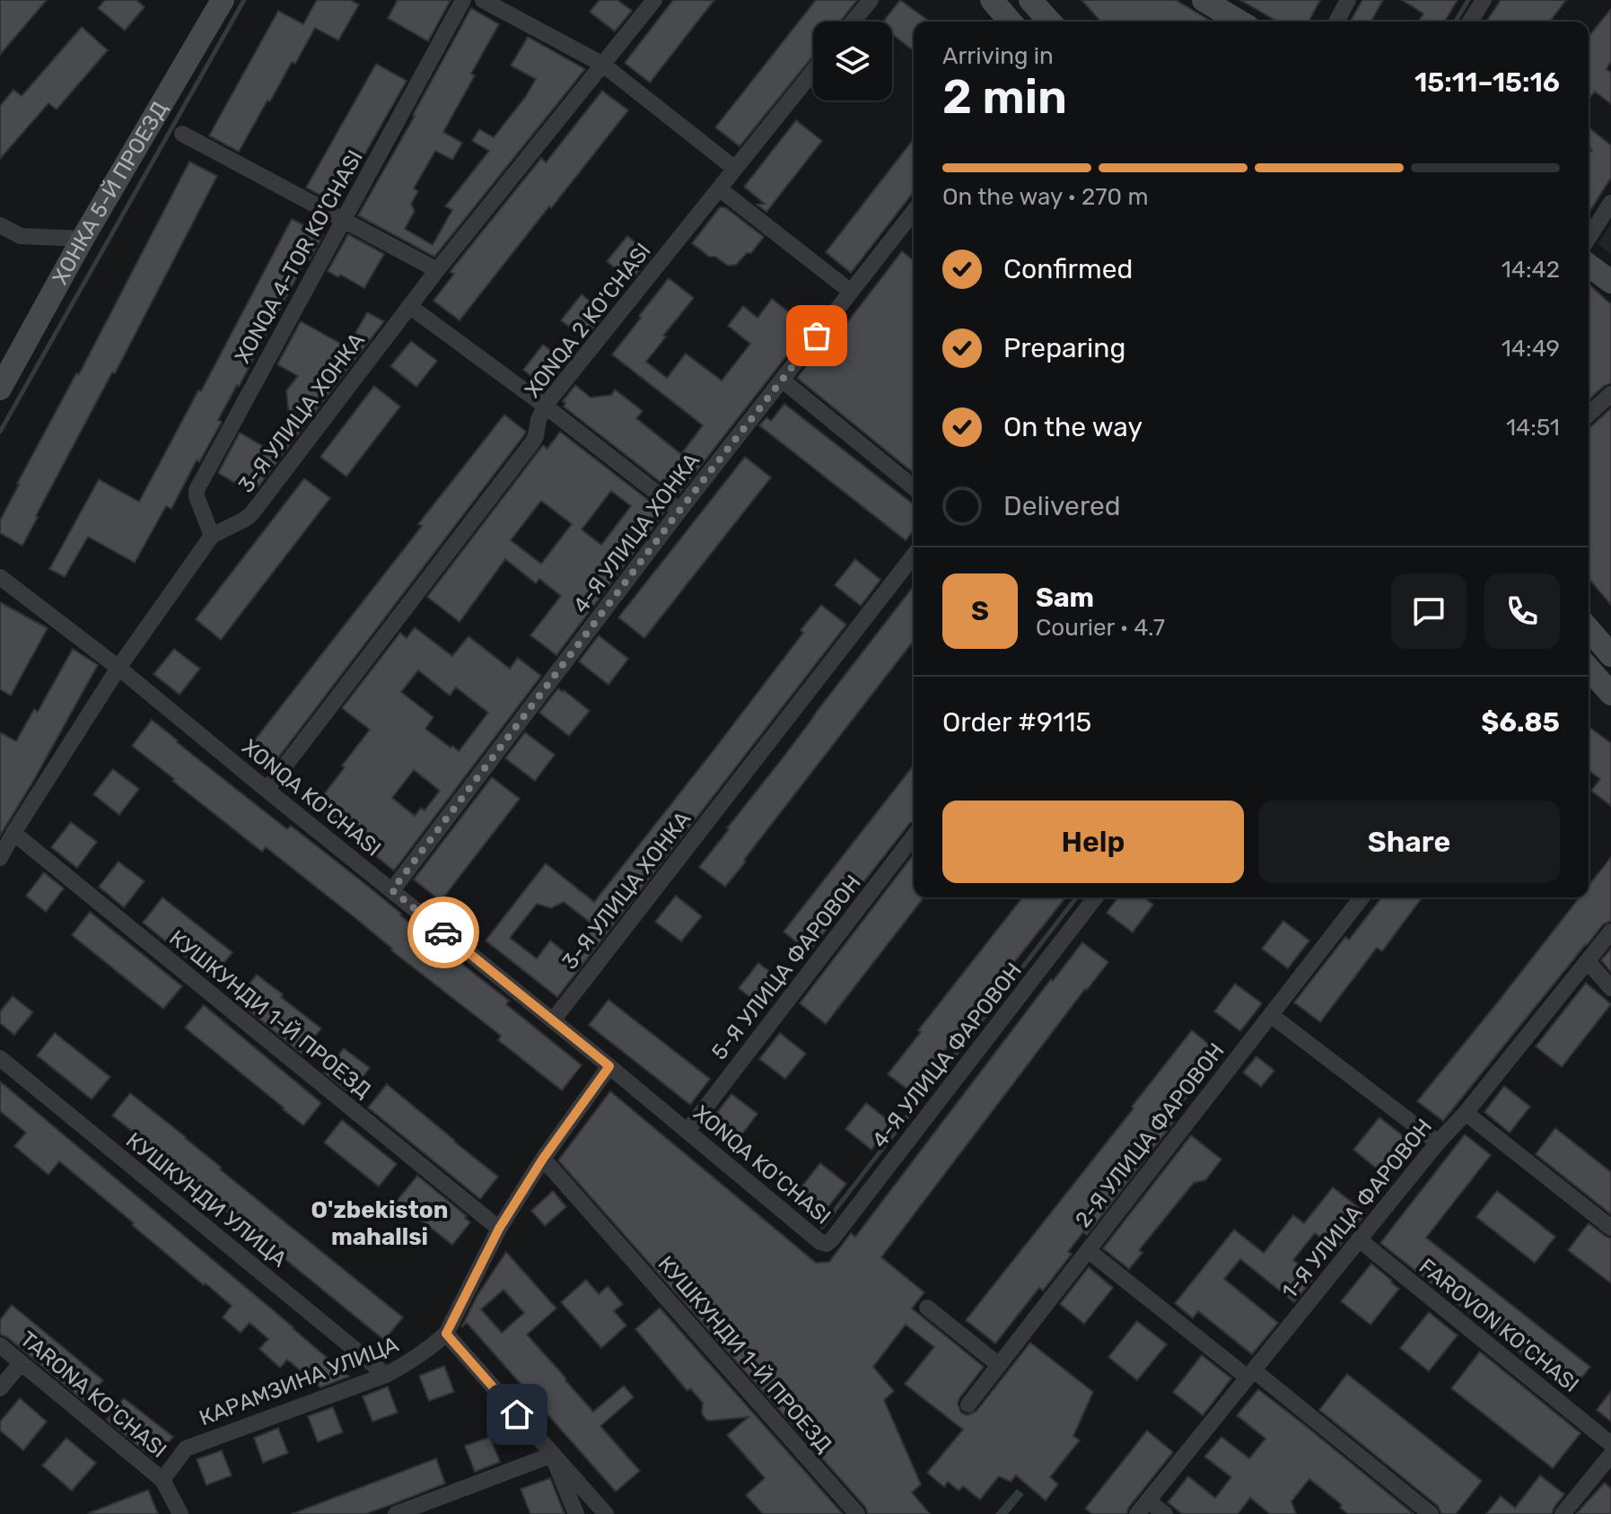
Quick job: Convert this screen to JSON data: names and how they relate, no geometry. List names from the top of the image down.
{
  "streets": {
    "street": [
      "ХОНКА 5-Й ПРОЕЗД",
      "XONQA 4-TOR KO'CHASI",
      "XONQA 2 KO'CHASI",
      "3-Я УЛИЦА ХОНКА",
      "4-Я УЛИЦА ХОНКА",
      "XONQA KO'CHASI",
      "5-Я УЛИЦА ФАРОВОН",
      "КУШКУНДИ 1-Й ПРОЕЗД",
      "4-Я УЛИЦА ФАРОВОН",
      "2-Я УЛИЦА ФАРОВОН",
      "КУШКУНДИ УЛИЦА",
      "1-Я УЛИЦА ФАРОВОН",
      "FAROVON KO'CHASI",
      "КАРАМЗИНА УЛИЦА",
      "TARONA KO'CHASI"
    ]
  },
  "crossings": [
    ["XONQA 4-TOR KO'CHASI", "3-Я УЛИЦА ХОНКА"],
    ["XONQA 2 KO'CHASI", "XONQA KO'CHASI"],
    ["3-Я УЛИЦА ХОНКА", "XONQA KO'CHASI"],
    ["3-Я УЛИЦА ХОНКА", "КУШКУНДИ 1-Й ПРОЕЗД"],
    ["4-Я УЛИЦА ХОНКА", "XONQA KO'CHASI"],
    ["XONQA KO'CHASI", "5-Я УЛИЦА ФАРОВОН"],
    ["XONQA KO'CHASI", "4-Я УЛИЦА ФАРОВОН"],
    ["XONQA KO'CHASI", "КАРАМЗИНА УЛИЦА"],
    ["КУШКУНДИ 1-Й ПРОЕЗД", "КАРАМЗИНА УЛИЦА"],
    ["КУШКУНДИ УЛИЦА", "КАРАМЗИНА УЛИЦА"],
    ["1-Я УЛИЦА ФАРОВОН", "FAROVON KO'CHASI"],
    ["КАРАМЗИНА УЛИЦА", "TARONA KO'CHASI"]
  ],
  "districts": ["O'zbekiston mahallsi"],
  "page": {
    "heading": ["2 min", "Arriving in", "15:11–15:16"],
    "panel": [
      "Sam",
      "Courier · 4.7",
      "Order #9115",
      "$6.85"
    ],
    "bar": "On the way · 270 m",
    "list": [
      ["Confirmed", "14:42"],
      ["Preparing", "14:49"],
      ["On the way", "14:51"],
      "Delivered"
    ],
    "round": "S",
    "buttons": ["Help", "Share"]
  }
}
